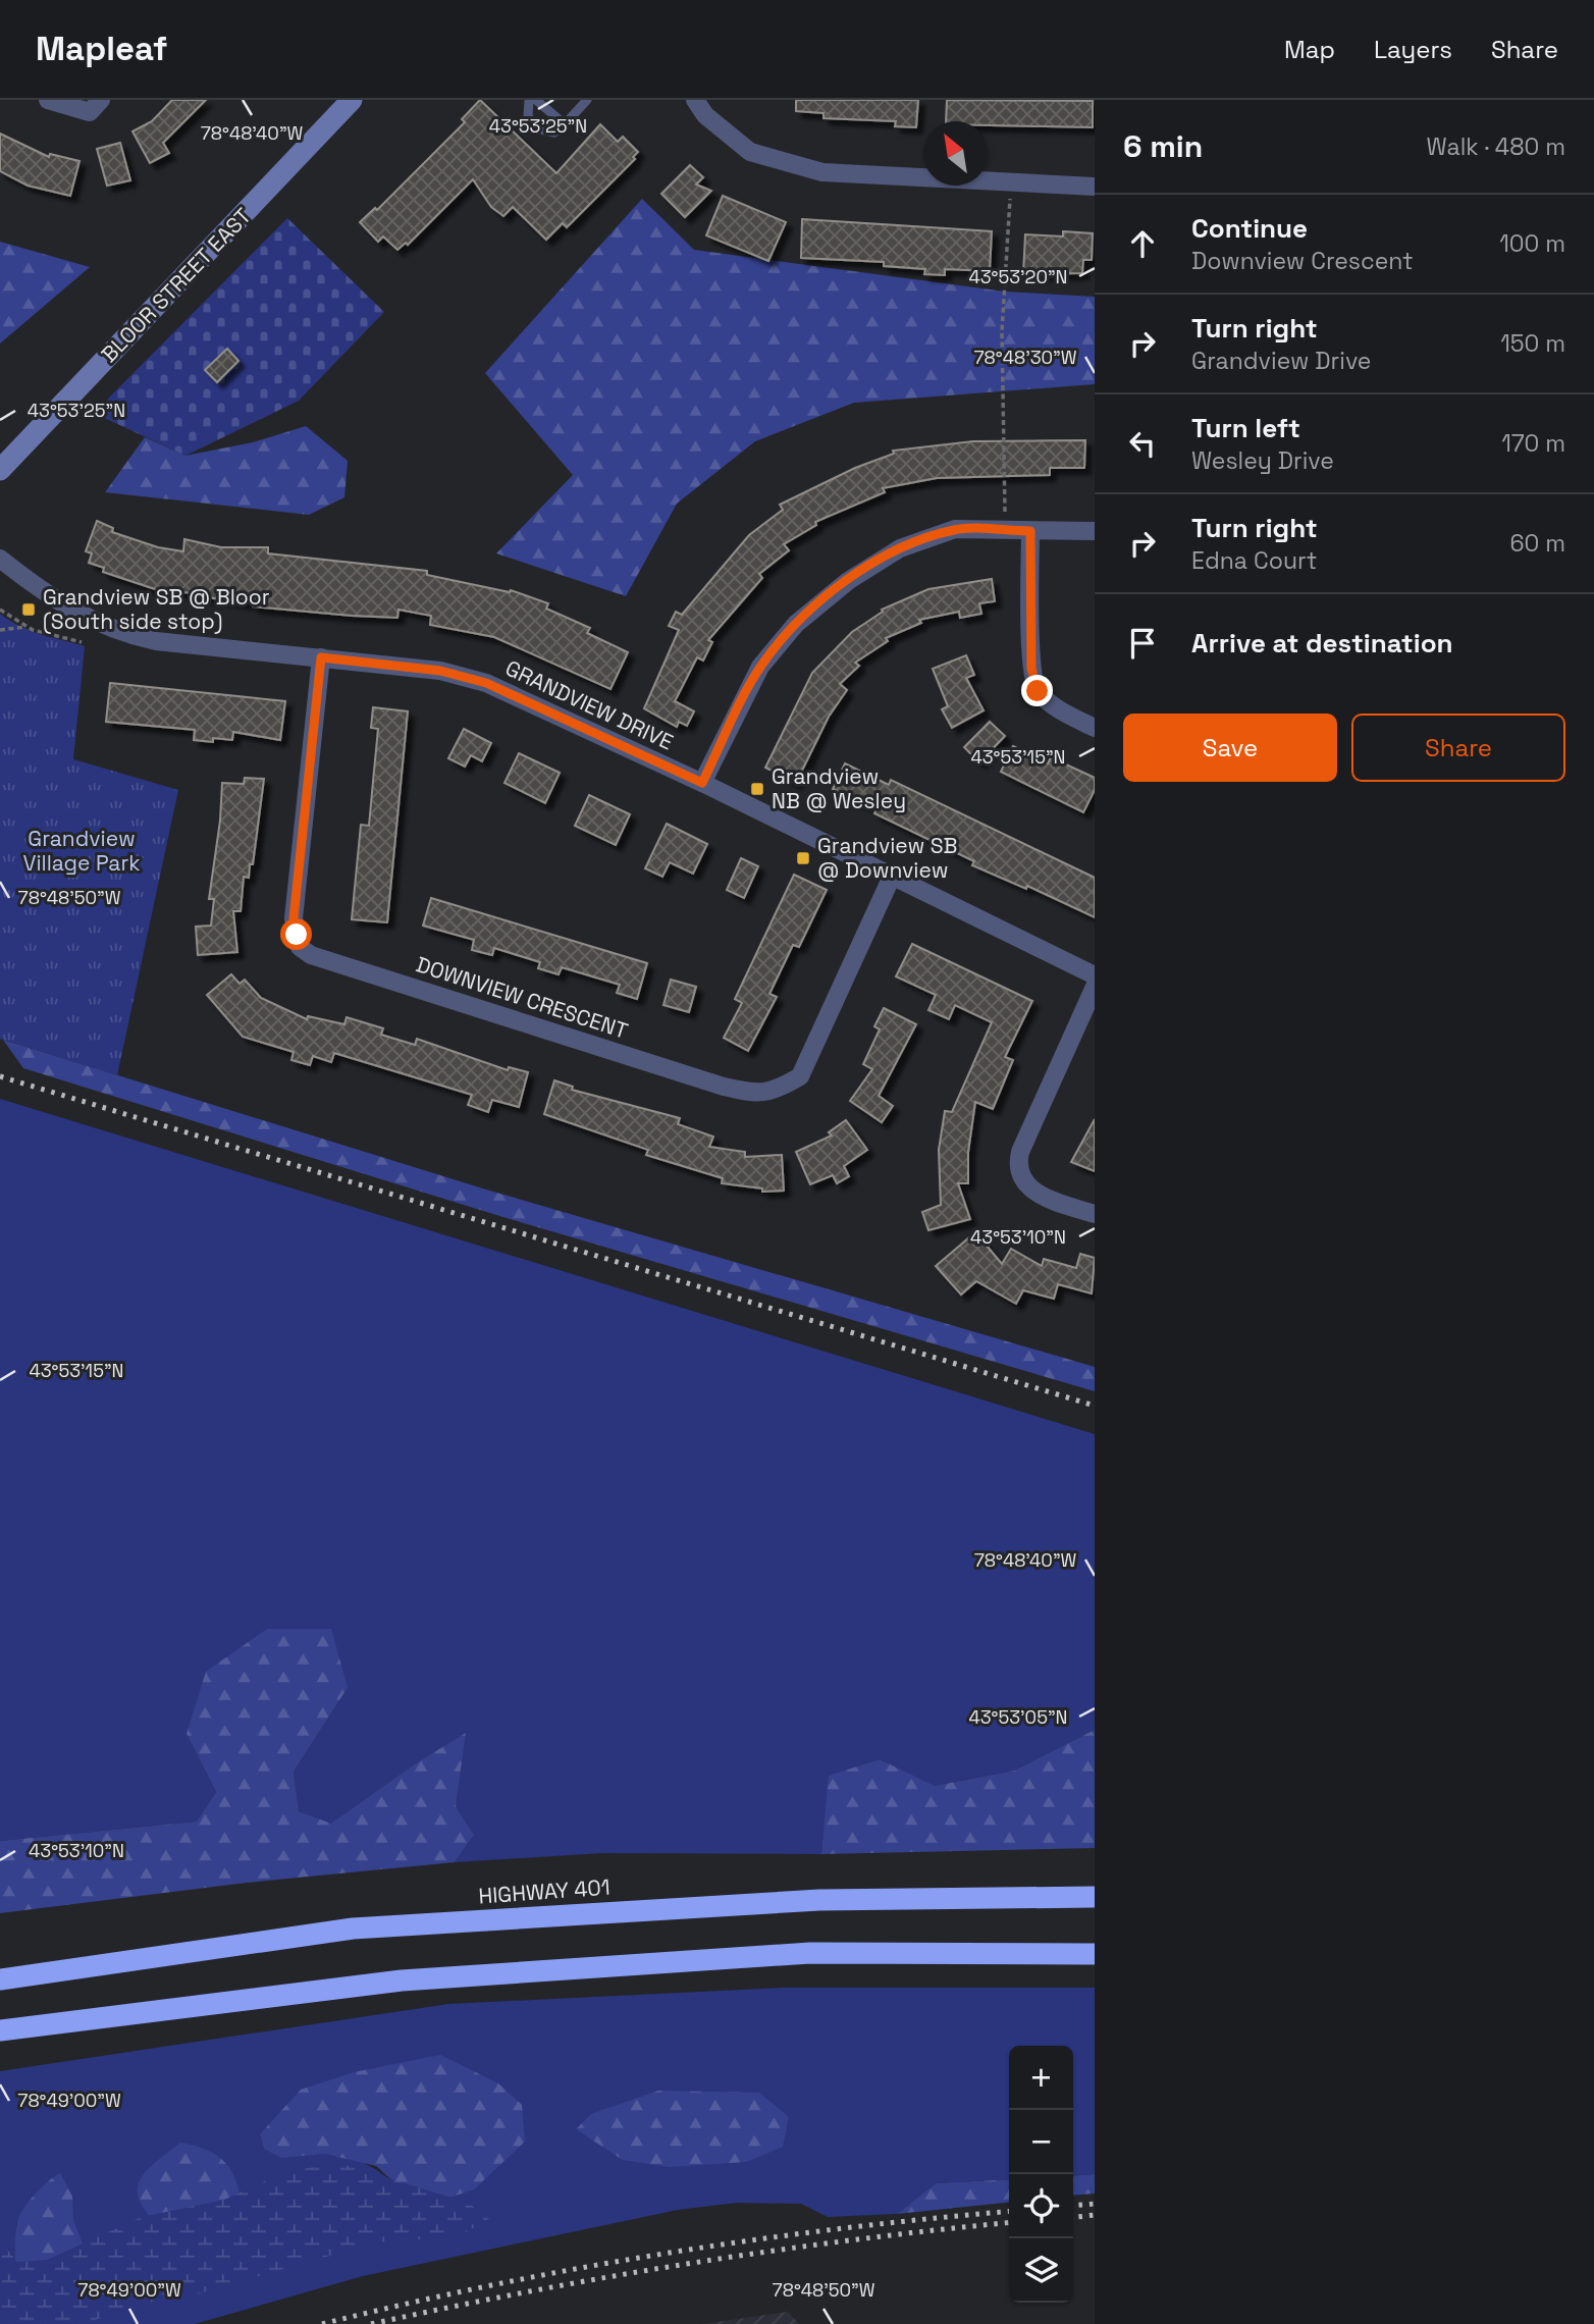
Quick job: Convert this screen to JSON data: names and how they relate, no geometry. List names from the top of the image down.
{
  "streets": {
    "highway": ["HIGHWAY 401"],
    "main road": ["BLOOR STREET EAST"],
    "street": ["GRANDVIEW DRIVE", "DOWNVIEW CRESCENT"]
  },
  "crossings": [
    ["GRANDVIEW DRIVE", "DOWNVIEW CRESCENT"]
  ],
  "parks": ["Grandview Village Park"],
  "places": {
    "transit": ["Grandview SB @ Bloor (South side stop)", "Grandview NB @ Wesley", "Grandview SB @ Downview"]
  },
  "north": "top left",
  "page": {
    "header": "Mapleaf",
    "nav": ["Map", "Layers", "Share"],
    "heading": ["6 min", "Walk · 480 m"],
    "list": [
      ["Continue", "Downview Crescent", "100 m"],
      ["Turn right", "Grandview Drive", "150 m"],
      ["Turn left", "Wesley Drive", "170 m"],
      ["Turn right", "Edna Court", "60 m"],
      "Arrive at destination"
    ],
    "buttons": ["Save", "Share"],
    "map_buttons": ["+", "−"]
  },
  "coordinates": [
    "43°53'25\"N",
    "78°48'40\"W",
    "43°53'20\"N",
    "78°48'30\"W",
    "43°53'15\"N",
    "78°48'50\"W",
    "43°53'10\"N",
    "43°53'05\"N",
    "78°49'00\"W"
  ]
}
